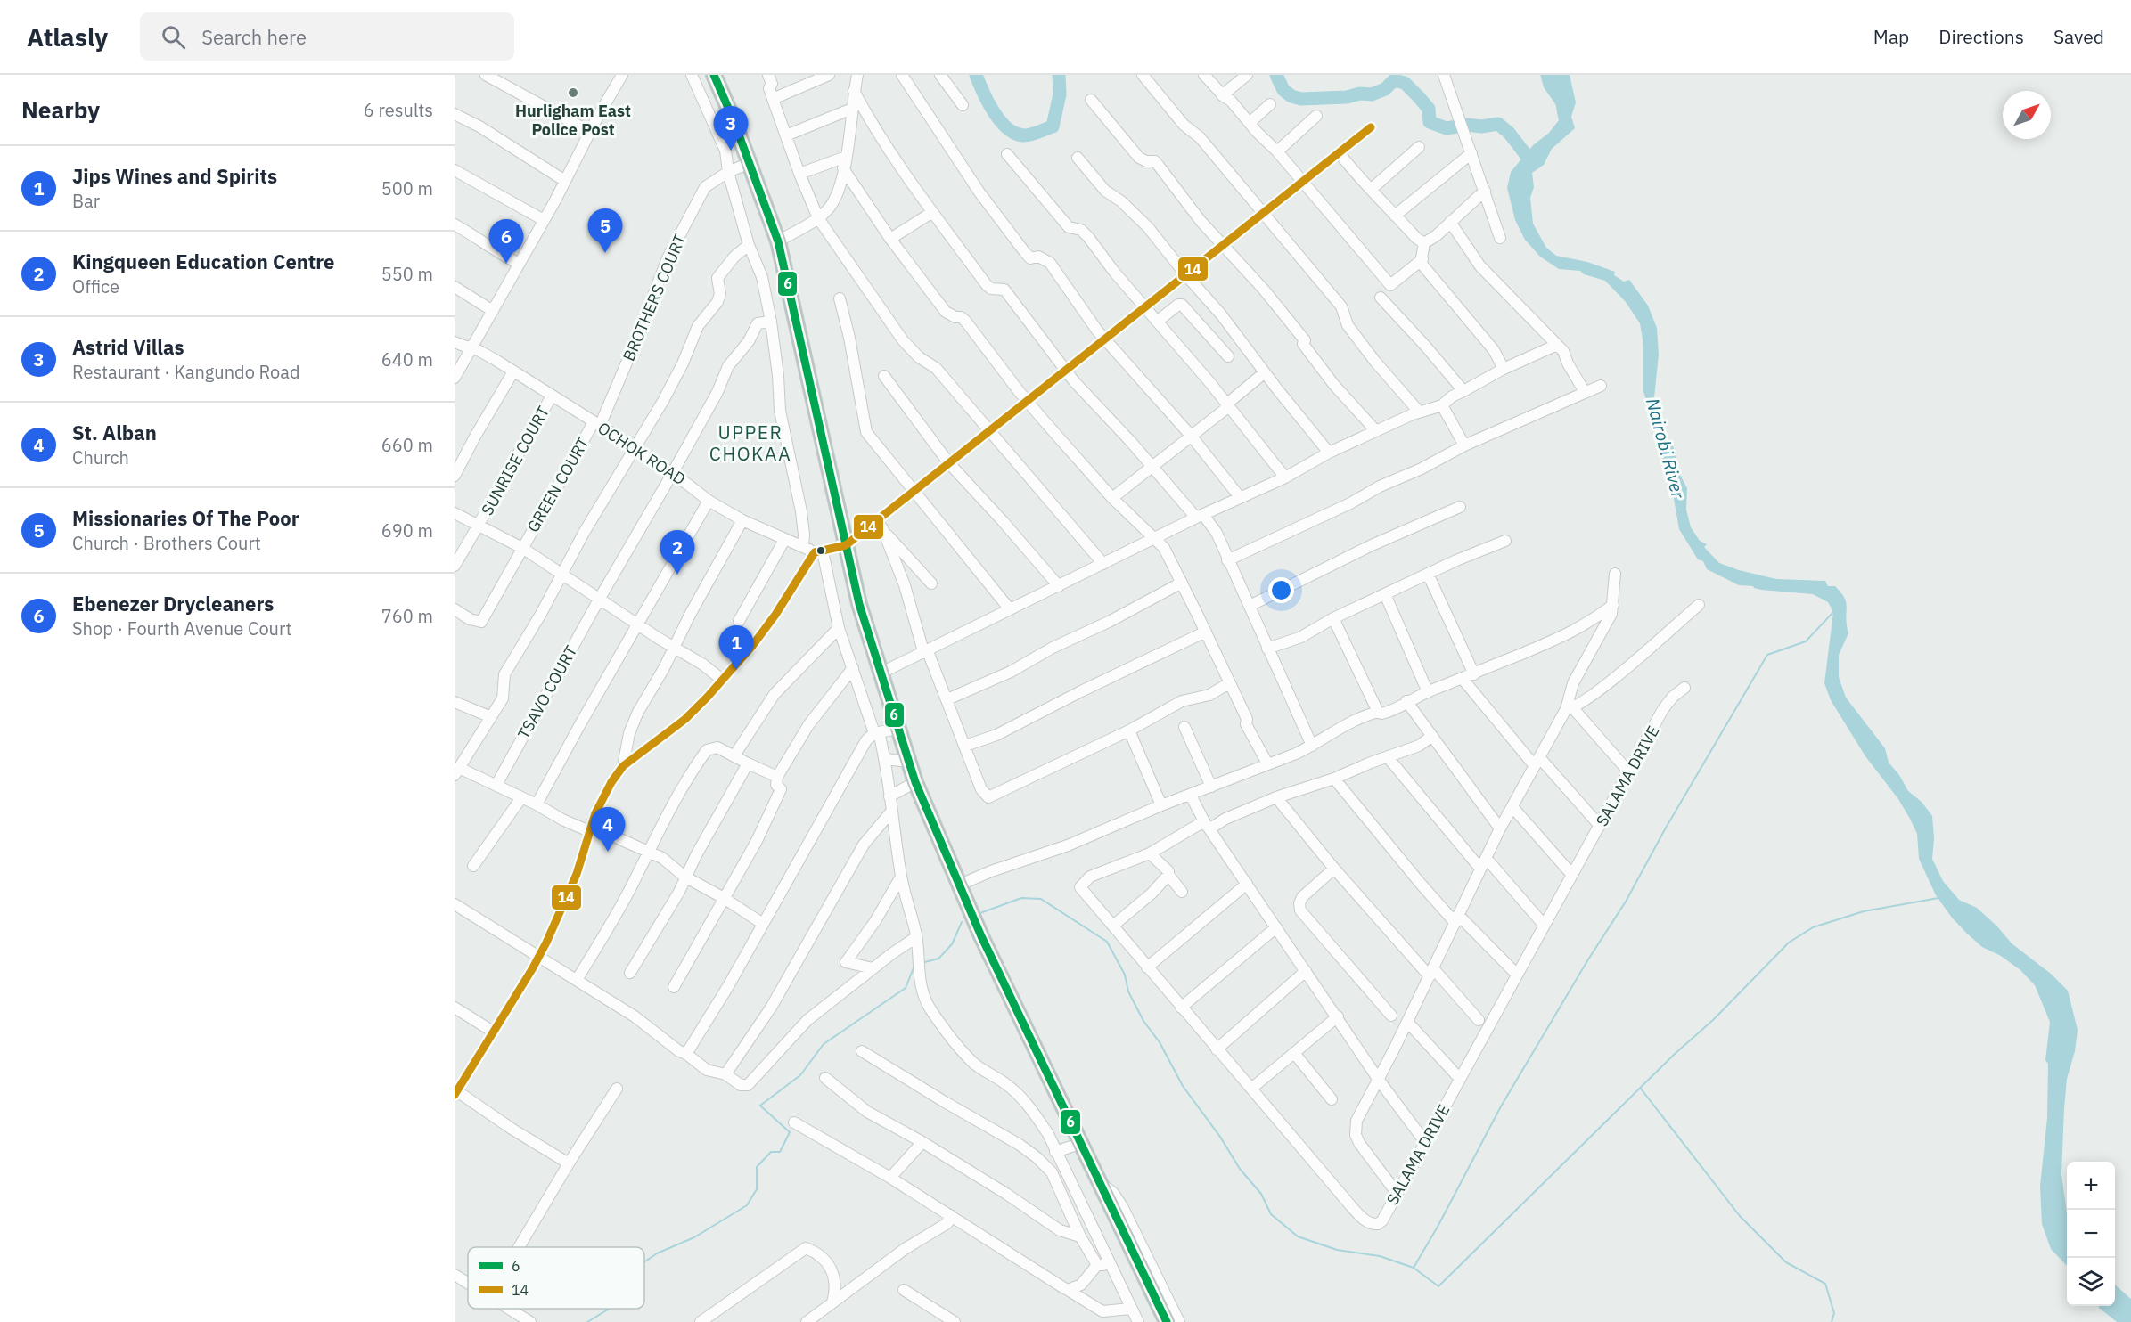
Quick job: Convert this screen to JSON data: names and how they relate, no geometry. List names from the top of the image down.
{
  "streets": {
    "street": [
      "BROTHERS COURT",
      "OCHOK ROAD",
      "SUNRISE COURT",
      "GREEN COURT",
      "TSAVO COURT",
      "SALAMA DRIVE"
    ]
  },
  "crossings": [
    ["BROTHERS COURT", "OCHOK ROAD"],
    ["BROTHERS COURT", "GREEN COURT"],
    ["OCHOK ROAD", "SUNRISE COURT"],
    ["OCHOK ROAD", "GREEN COURT"],
    ["OCHOK ROAD", "TSAVO COURT"]
  ],
  "districts": ["UPPER CHOKAA"],
  "water": ["Nairobi River"],
  "places": ["Hurligham East Police Post"],
  "lines": ["transit line 6", "transit line 14"],
  "legend": ["6", "14"],
  "north": "top right",
  "page": {
    "header": "Atlasly",
    "search": "Search here",
    "nav": ["Map", "Directions", "Saved"],
    "heading": ["Nearby", "6 results"],
    "pins": [
      "3",
      "5",
      "6",
      "2",
      "1",
      "4"
    ],
    "list": [
      {
        "mark": "1",
        "name": "Jips Wines and Spirits",
        "note": "Bar",
        "value": "500 m"
      },
      {
        "mark": "2",
        "name": "Kingqueen Education Centre",
        "note": "Office",
        "value": "550 m"
      },
      {
        "mark": "3",
        "name": "Astrid Villas",
        "note": "Restaurant · Kangundo Road",
        "value": "640 m"
      },
      {
        "mark": "4",
        "name": "St. Alban",
        "note": "Church",
        "value": "660 m"
      },
      {
        "mark": "5",
        "name": "Missionaries Of The Poor",
        "note": "Church · Brothers Court",
        "value": "690 m"
      },
      {
        "mark": "6",
        "name": "Ebenezer Drycleaners",
        "note": "Shop · Fourth Avenue Court",
        "value": "760 m"
      }
    ],
    "map_buttons": ["+", "−"]
  }
}
